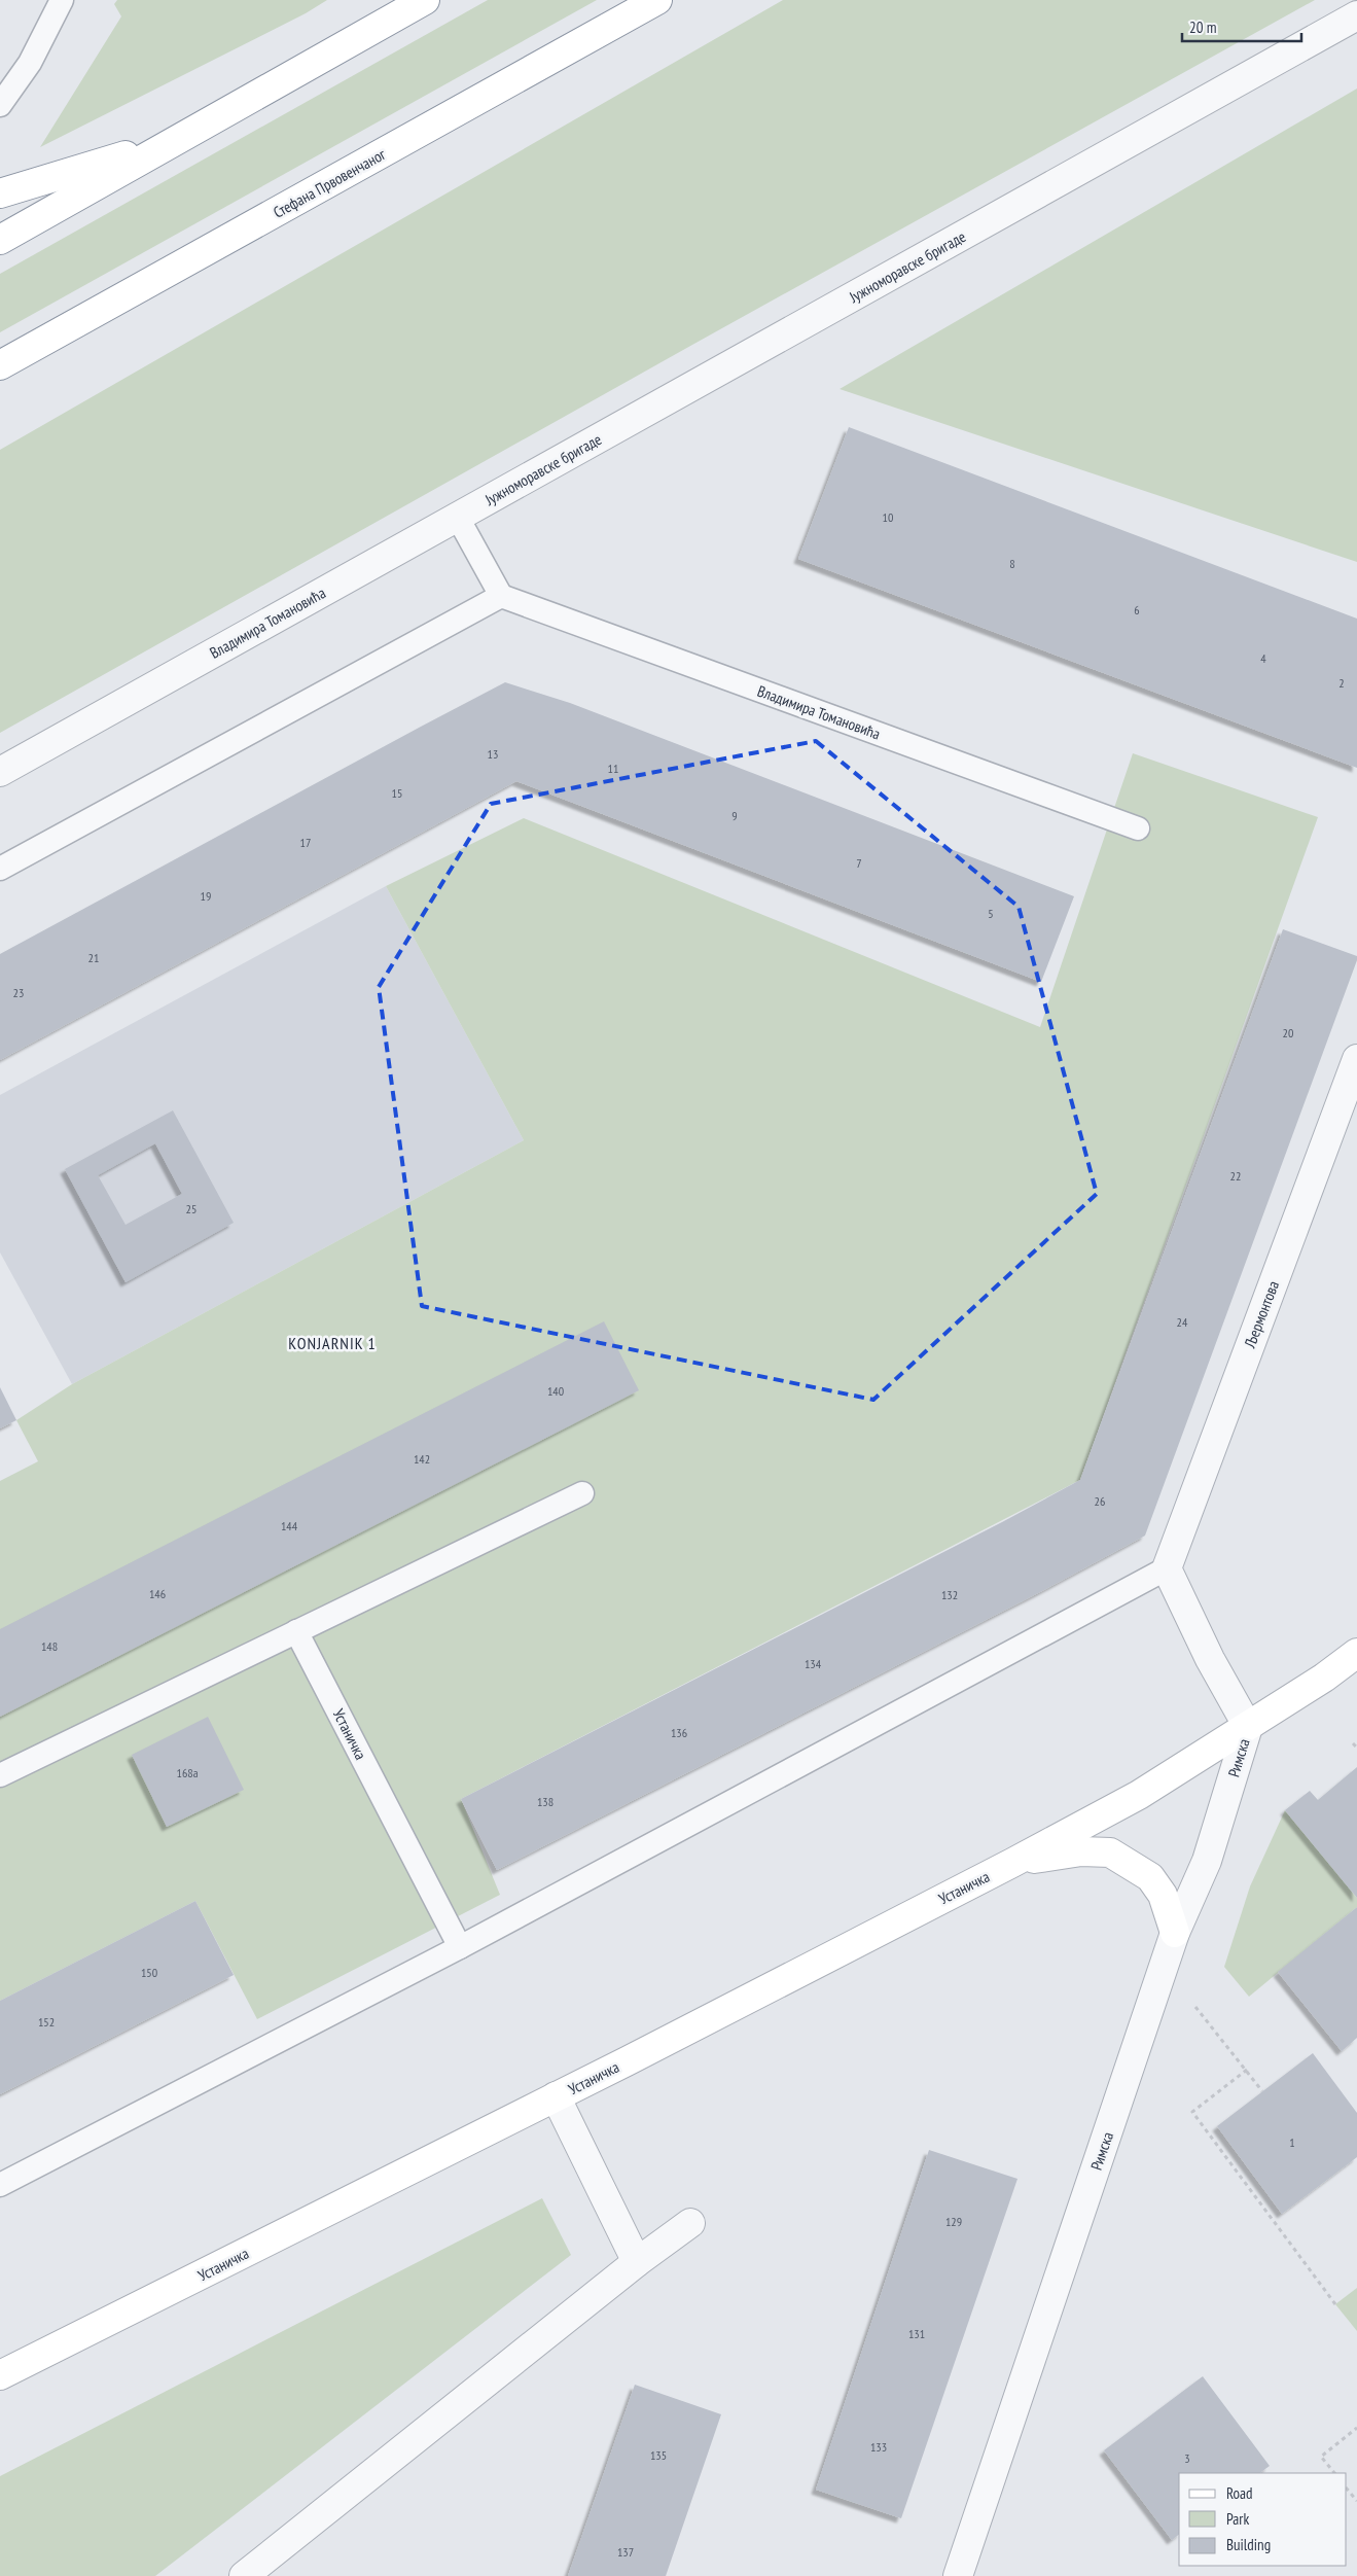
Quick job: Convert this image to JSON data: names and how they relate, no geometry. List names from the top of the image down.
{
  "streets": {
    "main road": ["Стефана Првовенчаног", "Устаничка"],
    "street": [
      "Јужноморавске бригаде",
      "Владимира Томановића",
      "Љермонтова",
      "Римска"
    ]
  },
  "crossings": [
    ["Јужноморавске бригаде", "Владимира Томановића"],
    ["Устаничка", "Римска"]
  ],
  "districts": ["KONJARNIK 1"],
  "house_numbers": [
    "10",
    "8",
    "6",
    "4",
    "2",
    "13",
    "11",
    "15",
    "9",
    "17",
    "7",
    "19",
    "5",
    "21",
    "23",
    "20",
    "22",
    "25",
    "24",
    "140",
    "142",
    "26",
    "144",
    "146",
    "132",
    "148",
    "134",
    "136",
    "168a",
    "138",
    "150",
    "152",
    "1",
    "129",
    "131",
    "133",
    "135",
    "3",
    "137"
  ],
  "legend": ["Road", "Park", "Building"],
  "scale_bar": "20 m"
}
